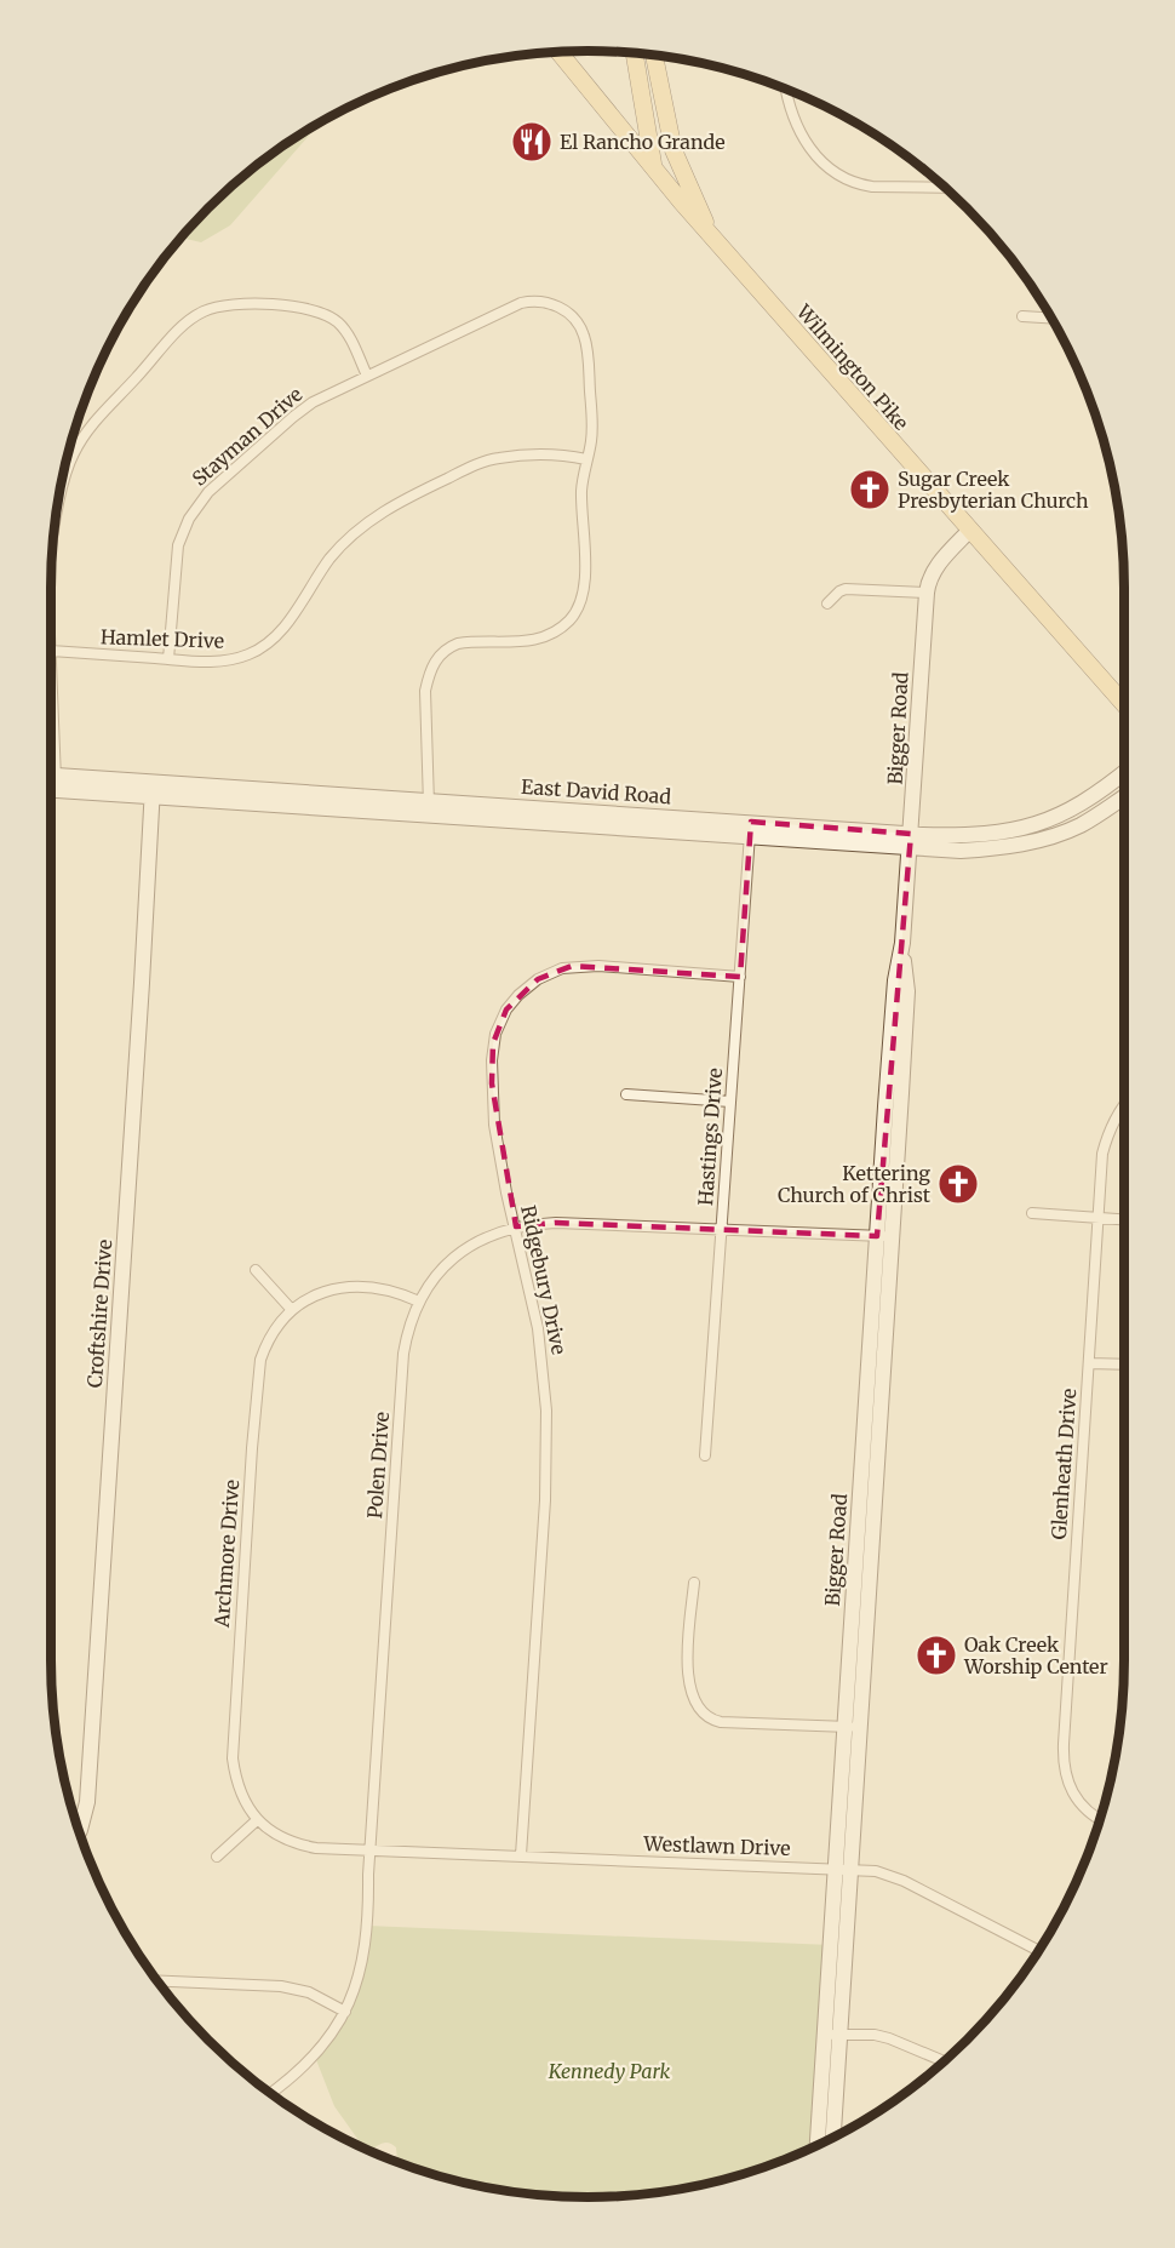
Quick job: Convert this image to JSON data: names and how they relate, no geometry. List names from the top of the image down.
{
  "streets": {
    "main road": ["Wilmington Pike"],
    "street": [
      "Stayman Drive",
      "Hamlet Drive",
      "Bigger Road",
      "East David Road",
      "Hastings Drive",
      "Ridgebury Drive",
      "Croftshire Drive",
      "Glenheath Drive",
      "Polen Drive",
      "Archmore Drive",
      "Westlawn Drive"
    ]
  },
  "crossings": [
    ["Wilmington Pike", "Bigger Road"],
    ["Stayman Drive", "Hamlet Drive"],
    ["Bigger Road", "East David Road"],
    ["Bigger Road", "Polen Drive"],
    ["Bigger Road", "Westlawn Drive"],
    ["East David Road", "Hastings Drive"],
    ["East David Road", "Croftshire Drive"],
    ["Hastings Drive", "Ridgebury Drive"],
    ["Hastings Drive", "Polen Drive"],
    ["Ridgebury Drive", "Polen Drive"],
    ["Ridgebury Drive", "Westlawn Drive"],
    ["Polen Drive", "Archmore Drive"],
    ["Polen Drive", "Westlawn Drive"],
    ["Archmore Drive", "Westlawn Drive"]
  ],
  "parks": ["Kennedy Park"],
  "places": {
    "restaurant": ["El Rancho Grande"],
    "church": ["Sugar Creek Presbyterian Church", "Kettering Church of Christ", "Oak Creek Worship Center"]
  }
}
